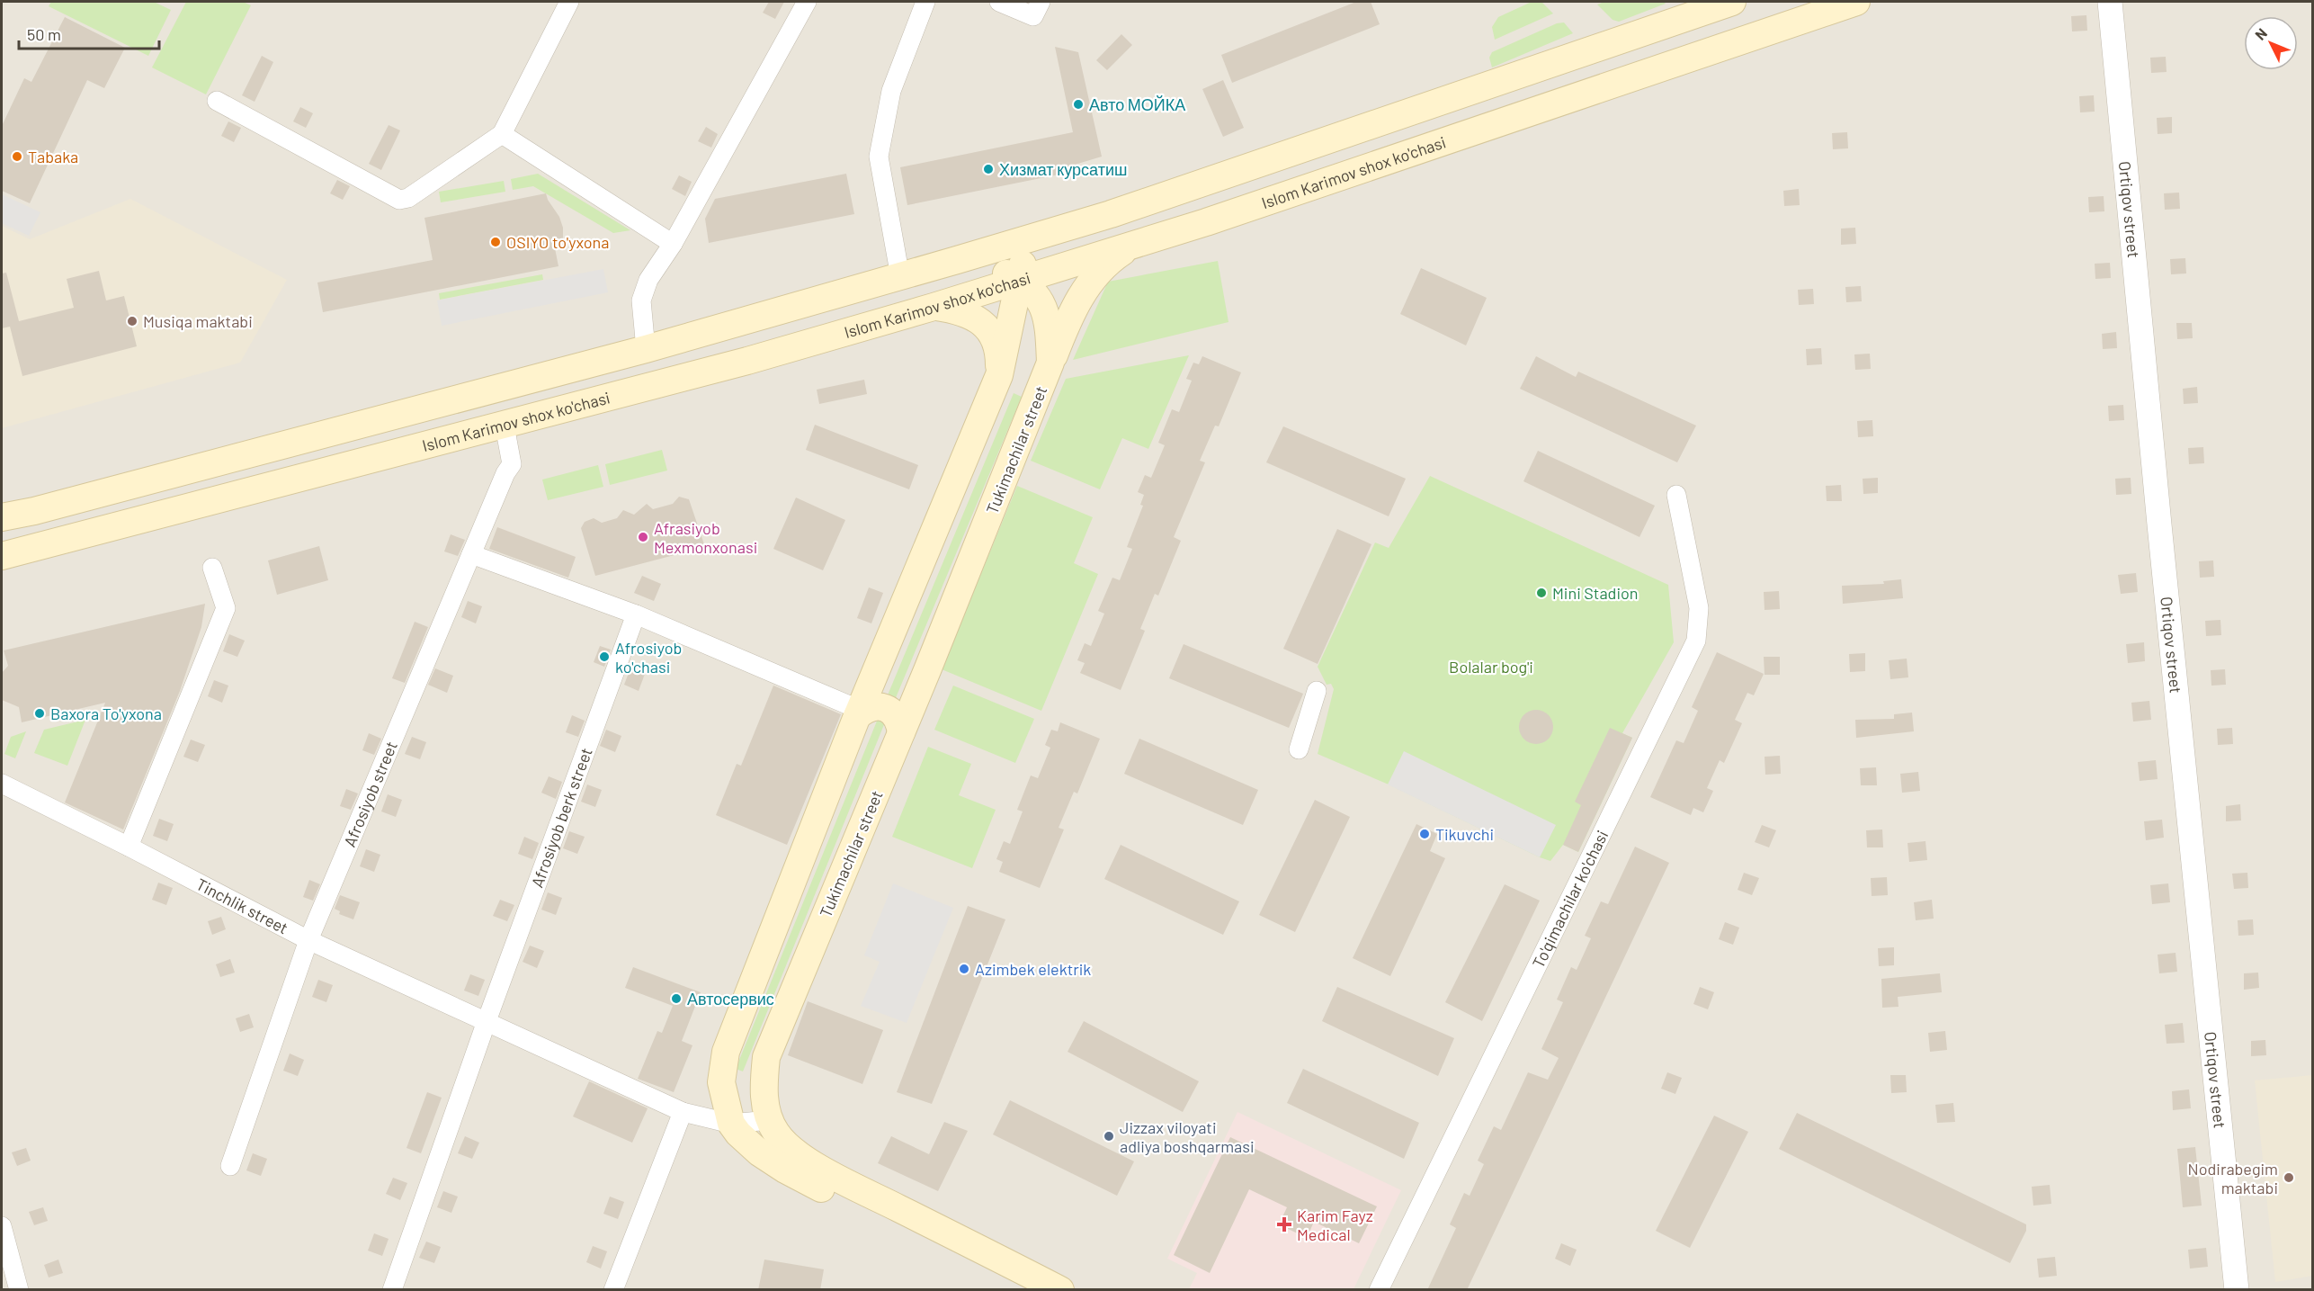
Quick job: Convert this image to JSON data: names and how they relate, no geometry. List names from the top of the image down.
{
  "streets": {
    "main road": ["Islom Karimov shox ko'chasi", "Tukimachilar street"],
    "street": [
      "Ortiqov street",
      "Afrosiyob street",
      "Afrosiyob berk street",
      "To'qimachilar ko'chasi",
      "Tinchlik street"
    ]
  },
  "crossings": [
    ["Islom Karimov shox ko'chasi", "Tukimachilar street"],
    ["Islom Karimov shox ko'chasi", "Afrosiyob street"],
    ["Afrosiyob street", "Tinchlik street"],
    ["Afrosiyob berk street", "Tinchlik street"]
  ],
  "parks": ["Bolalar bog'i"],
  "places": {
    "other": [
      "Авто МОЙКА",
      "Tabaka",
      "Хизмат курсатиш",
      "OSIYO to'yxona",
      "Musiqa maktabi",
      "Afrasiyob Mexmonxonasi",
      "Mini Stadion",
      "Afrosiyob ko'chasi",
      "Baxora To'yxona",
      "Tikuvchi",
      "Azimbek elektrik",
      "Автосервис",
      "Jizzax viloyati adliya boshqarmasi",
      "Nodirabegim maktabi"
    ],
    "health": ["Karim Fayz Medical"]
  },
  "scale_bar": "50 m",
  "north": "top left"
}
